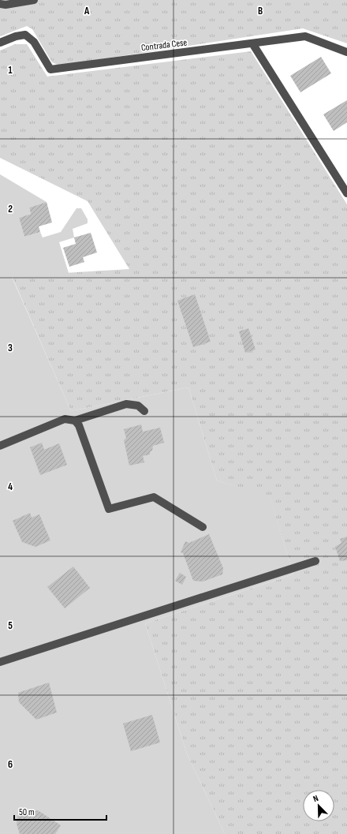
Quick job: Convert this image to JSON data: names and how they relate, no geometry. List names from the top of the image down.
{
  "streets": {
    "street": ["Contrada Cese"]
  },
  "scale_bar": "50 m",
  "north": "top left",
  "grid": {
    "columns": ["A", "B"],
    "rows": [
      "1",
      "2",
      "3",
      "4",
      "5",
      "6"
    ]
  }
}
